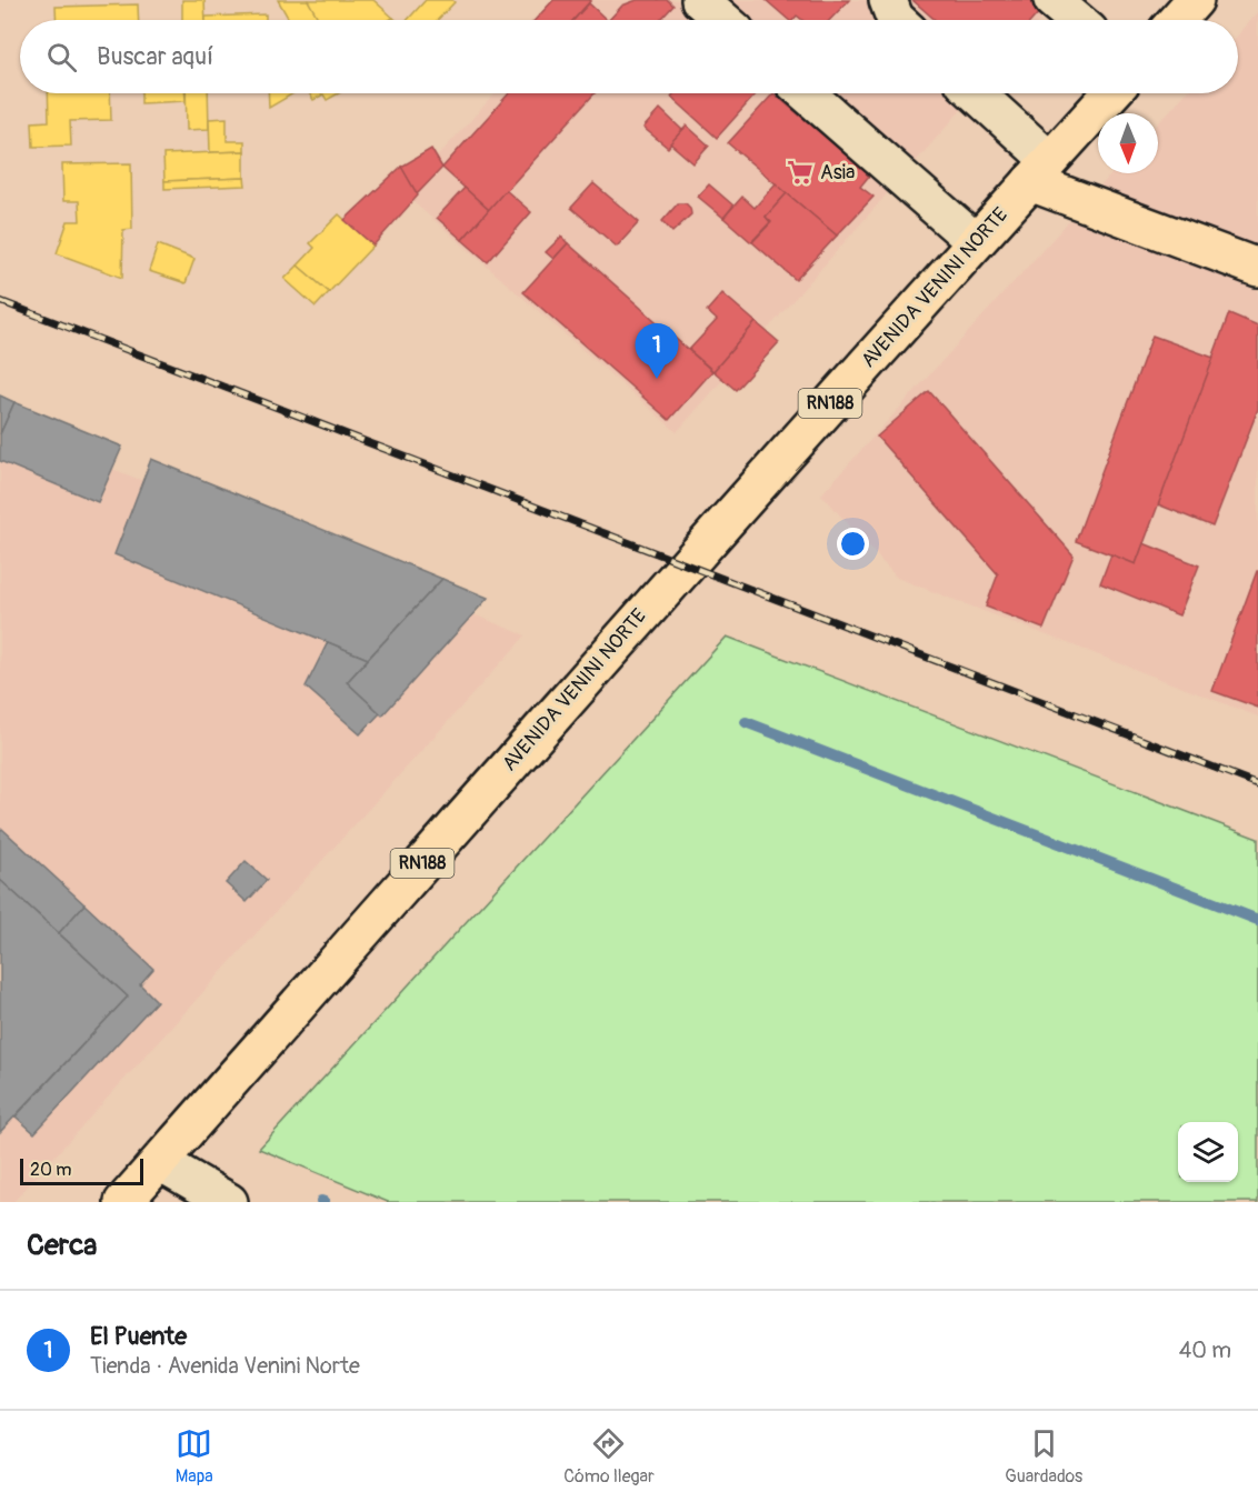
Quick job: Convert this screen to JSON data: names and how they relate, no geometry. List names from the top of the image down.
{
  "streets": {
    "main road": ["AVENIDA VENINI NORTE", "RN188"]
  },
  "crossings": [
    ["AVENIDA VENINI NORTE", "RN188"]
  ],
  "places": {
    "supermarket": ["Asia"]
  },
  "scale_bar": "20 m",
  "north": "bottom",
  "page": {
    "search": "Buscar aquí",
    "pins": "1",
    "scale": "20 m",
    "heading": "Cerca",
    "list": [
      {
        "mark": "1",
        "name": "El Puente",
        "note": "Tienda · Avenida Venini Norte",
        "value": "40 m"
      }
    ],
    "nav": ["Mapa", "Cómo llegar", "Guardados"]
  }
}
